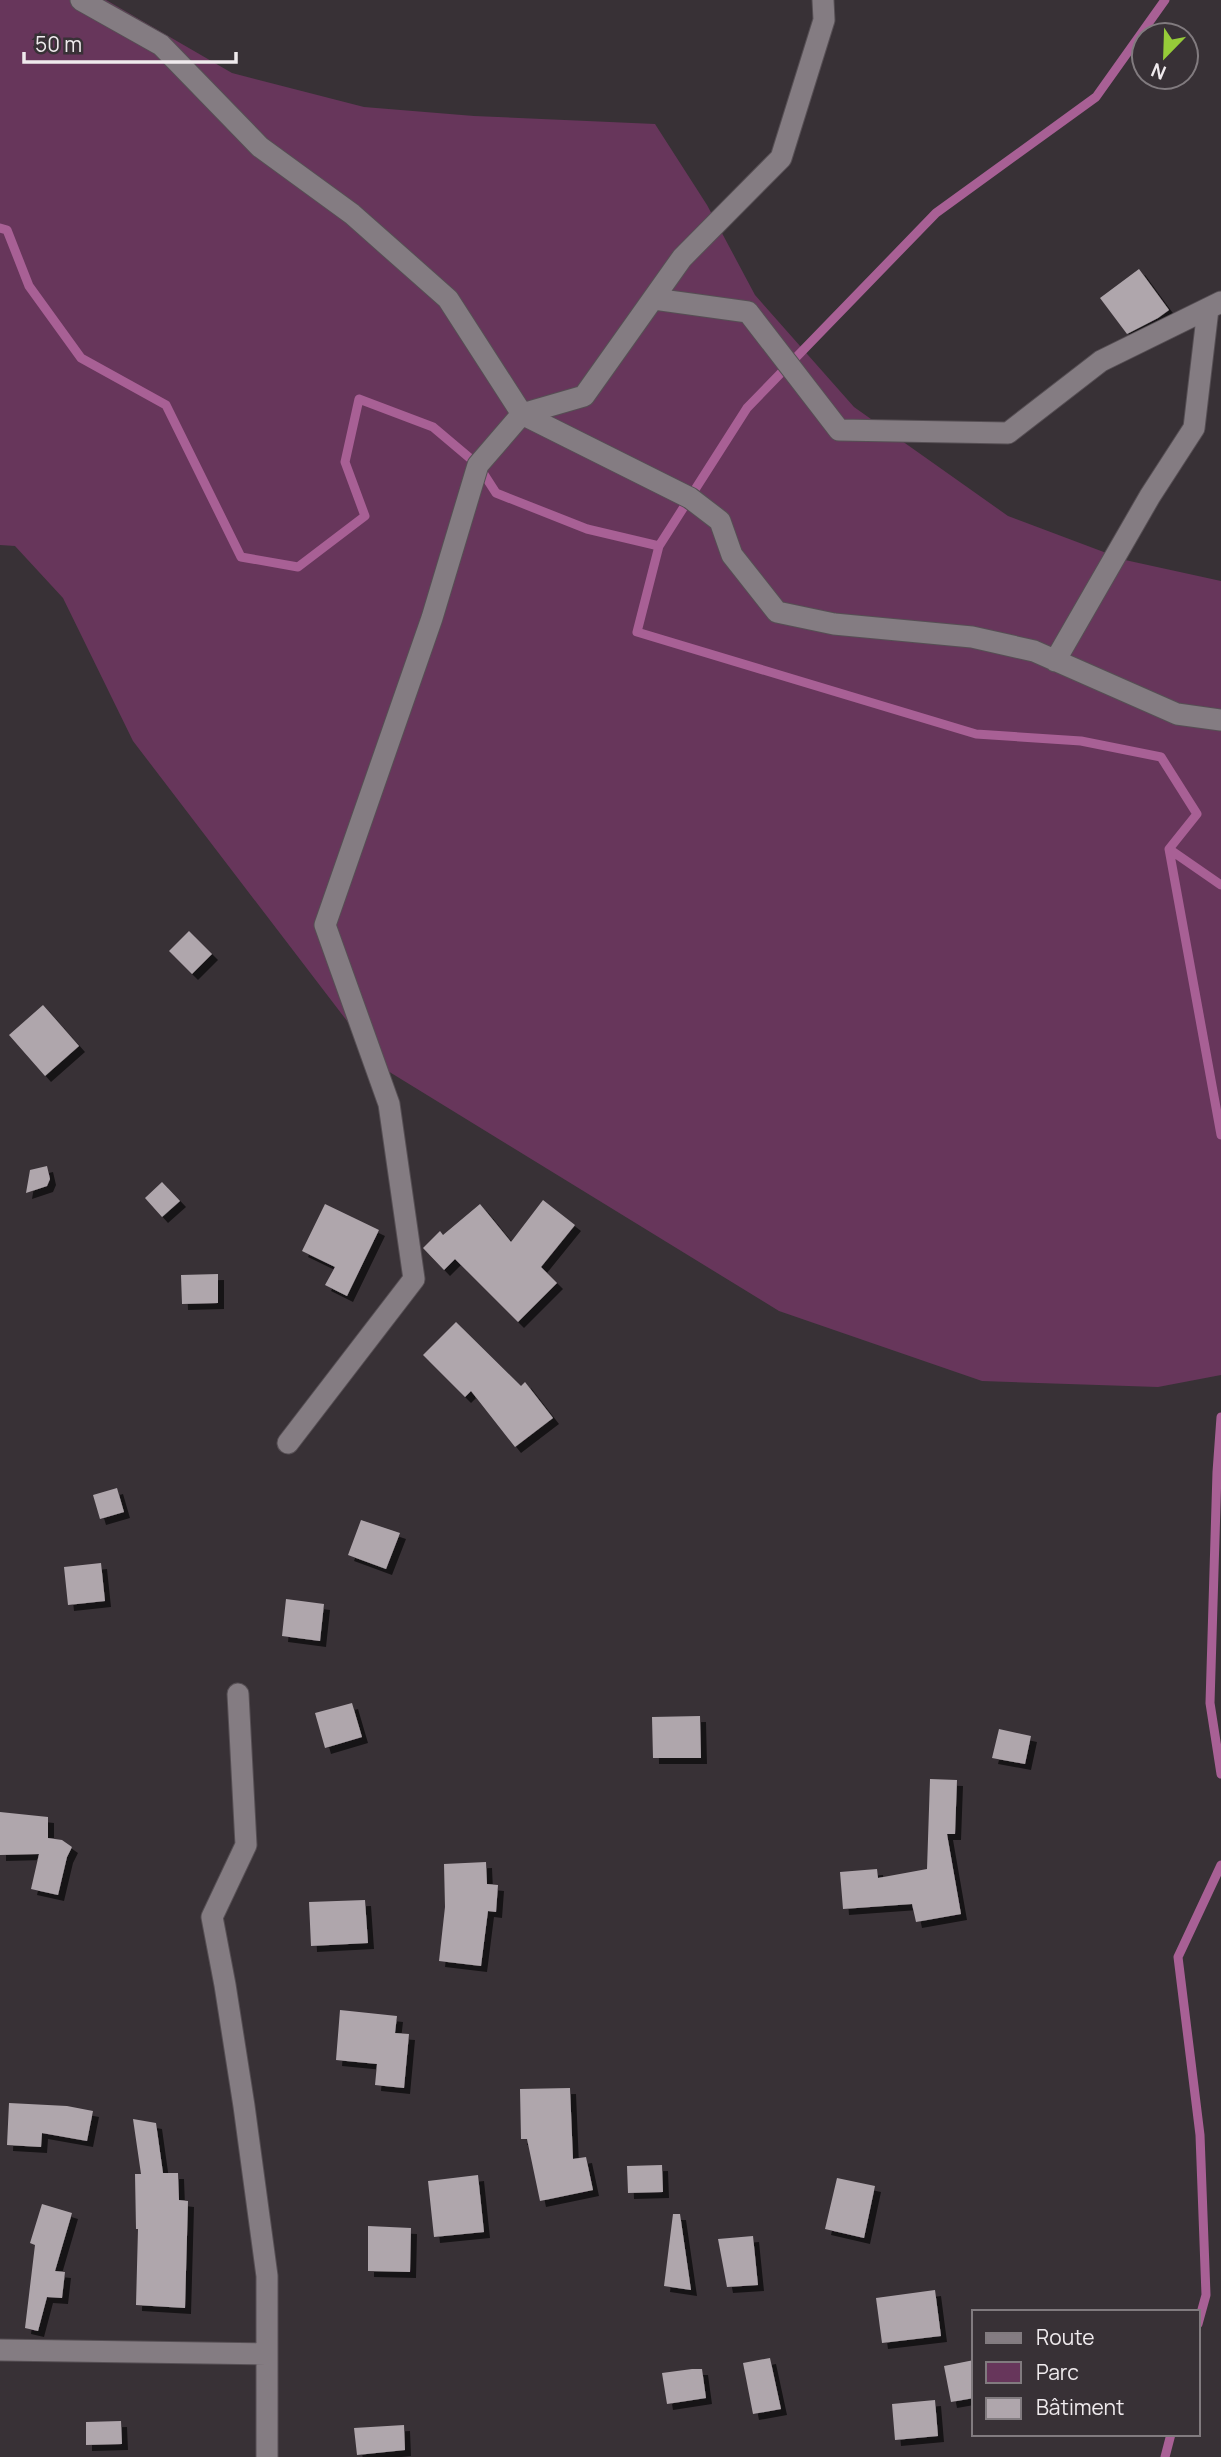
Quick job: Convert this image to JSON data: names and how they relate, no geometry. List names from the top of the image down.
{
  "legend": ["Route", "Parc", "Bâtiment"],
  "scale_bar": "50 m",
  "north": "bottom left"
}
